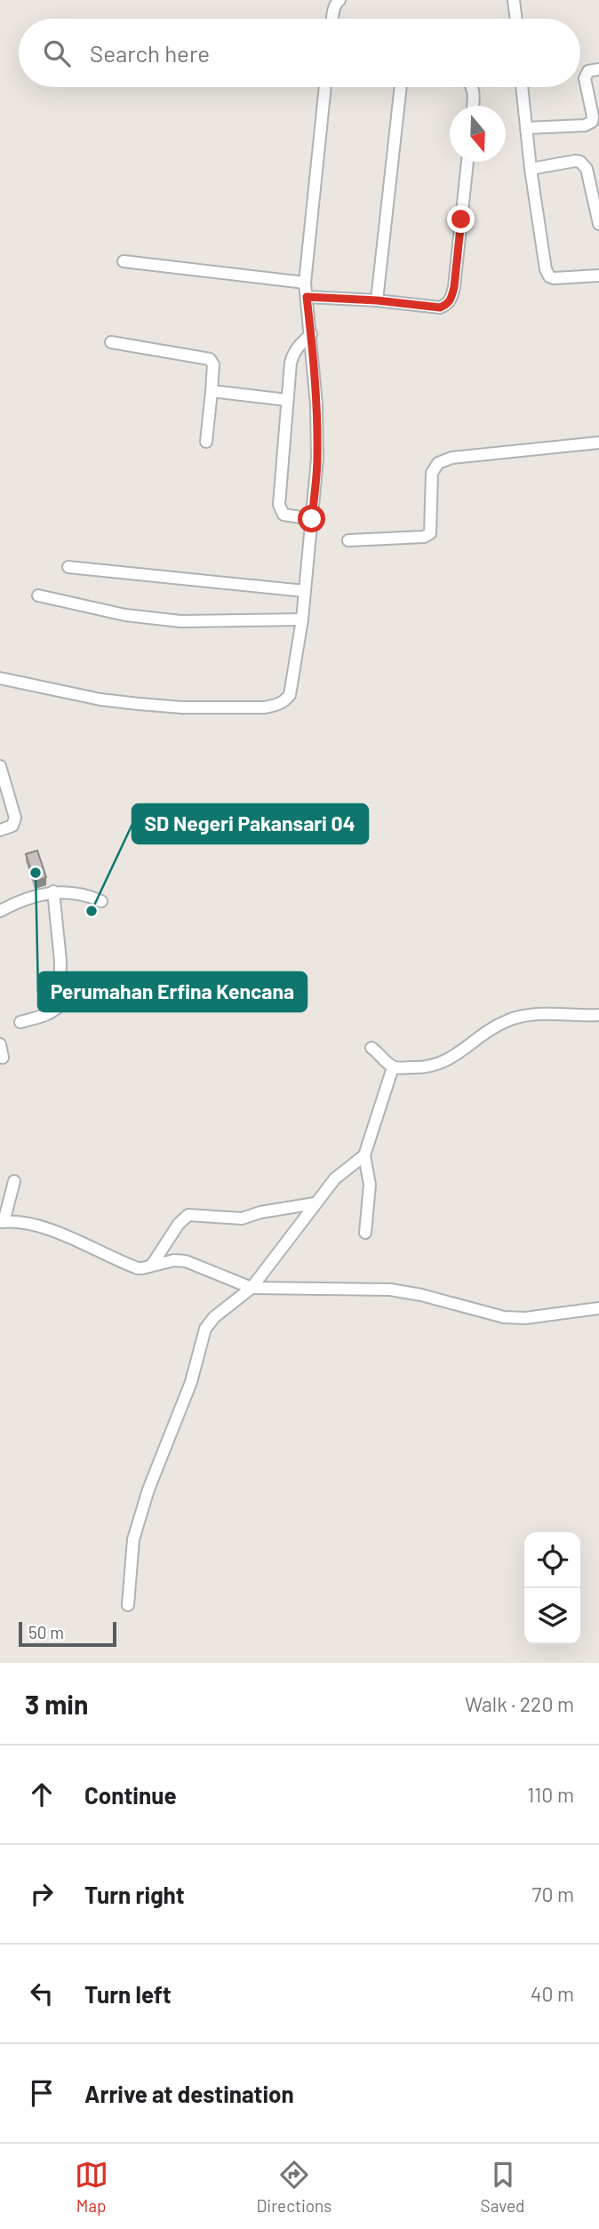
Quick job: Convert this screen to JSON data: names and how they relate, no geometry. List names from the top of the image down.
{
  "places": ["Perumahan Erfina Kencana", "SD Negeri Pakansari 04"],
  "scale_bar": "50 m",
  "north": "bottom",
  "page": {
    "search": "Search here",
    "scale": "50 m",
    "heading": ["3 min", "Walk · 220 m"],
    "list": [
      ["Continue", "110 m"],
      ["Turn right", "70 m"],
      ["Turn left", "40 m"],
      "Arrive at destination"
    ],
    "nav": ["Map", "Directions", "Saved"]
  }
}
